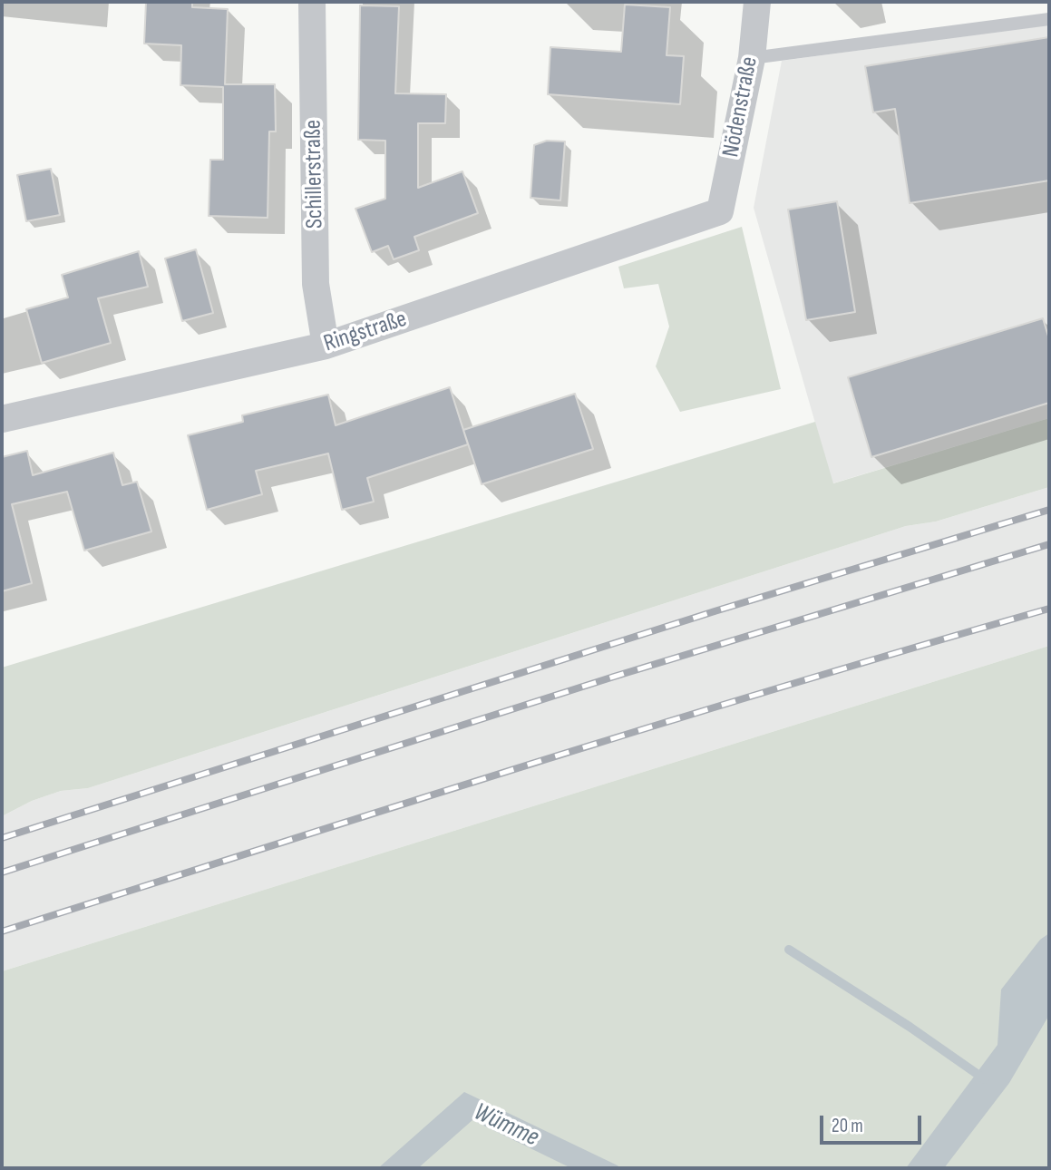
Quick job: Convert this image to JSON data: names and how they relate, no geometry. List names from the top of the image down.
{
  "streets": {
    "street": ["Nödenstraße", "Schillerstraße", "Ringstraße"]
  },
  "crossings": [
    ["Nödenstraße", "Ringstraße"],
    ["Schillerstraße", "Ringstraße"]
  ],
  "water": ["Wümme"],
  "scale_bar": "20 m"
}
